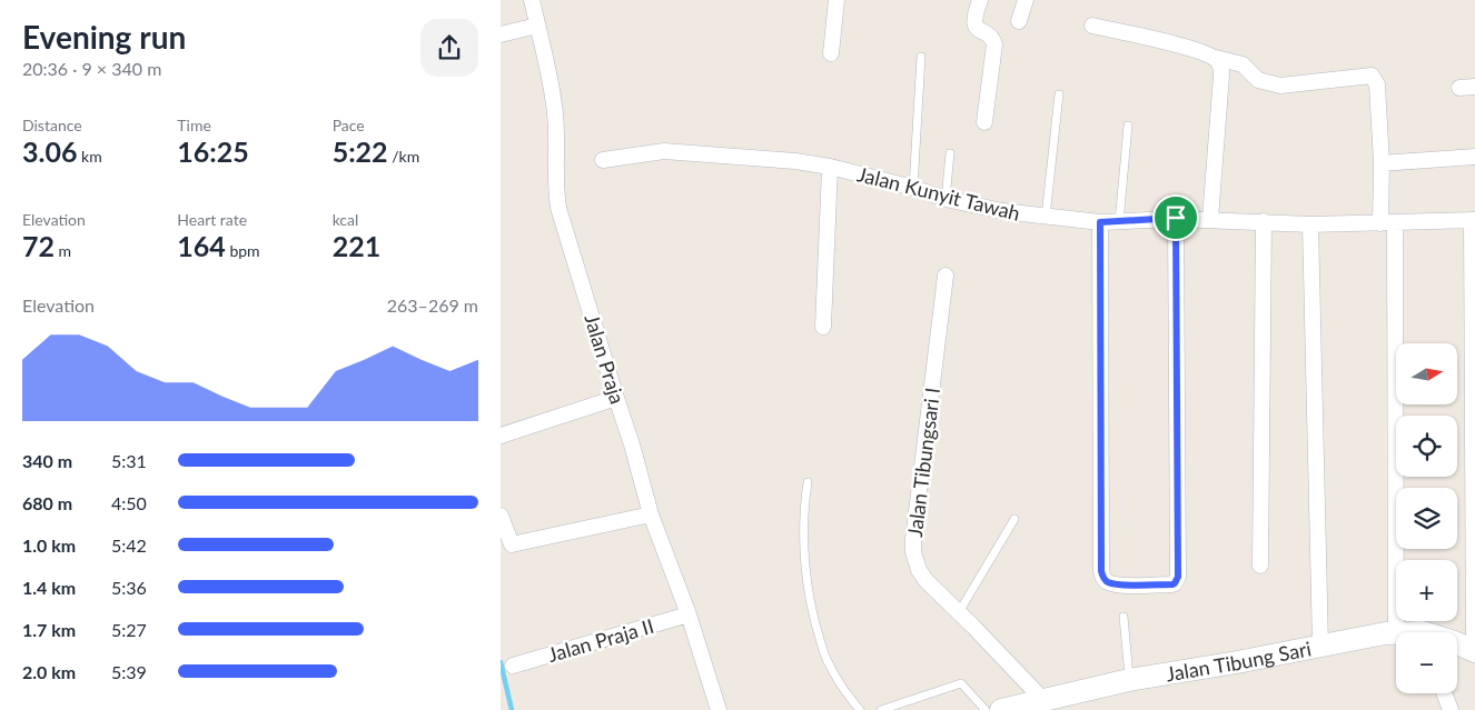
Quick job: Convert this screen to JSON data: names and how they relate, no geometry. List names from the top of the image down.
{
  "streets": {
    "street": [
      "Jalan Kunyit Tawah",
      "Jalan Praja",
      "Jalan Tibungsari I",
      "Jalan Praja II",
      "Jalan Tibung Sari"
    ]
  },
  "crossings": [
    ["Jalan Praja", "Jalan Praja II"],
    ["Jalan Tibungsari I", "Jalan Tibung Sari"]
  ],
  "north": "right",
  "page": {
    "heading": ["Evening run", "20:36 · 9 × 340 m"],
    "stats": [
      ["Distance", "3.06 km"],
      ["Time", "16:25"],
      ["Pace", "5:22 /km"],
      ["Elevation", "72 m"],
      ["Heart rate", "164 bpm"],
      ["kcal", "221"]
    ],
    "chart": ["Elevation", "263–269 m"],
    "map_buttons": ["+", "−"],
    "list": [
      {
        "name": "340 m",
        "note": "5:31"
      },
      {
        "name": "680 m",
        "note": "4:50"
      },
      {
        "name": "1.0 km",
        "note": "5:42"
      },
      {
        "name": "1.4 km",
        "note": "5:36"
      },
      {
        "name": "1.7 km",
        "note": "5:27"
      },
      {
        "name": "2.0 km",
        "note": "5:39"
      }
    ]
  }
}
